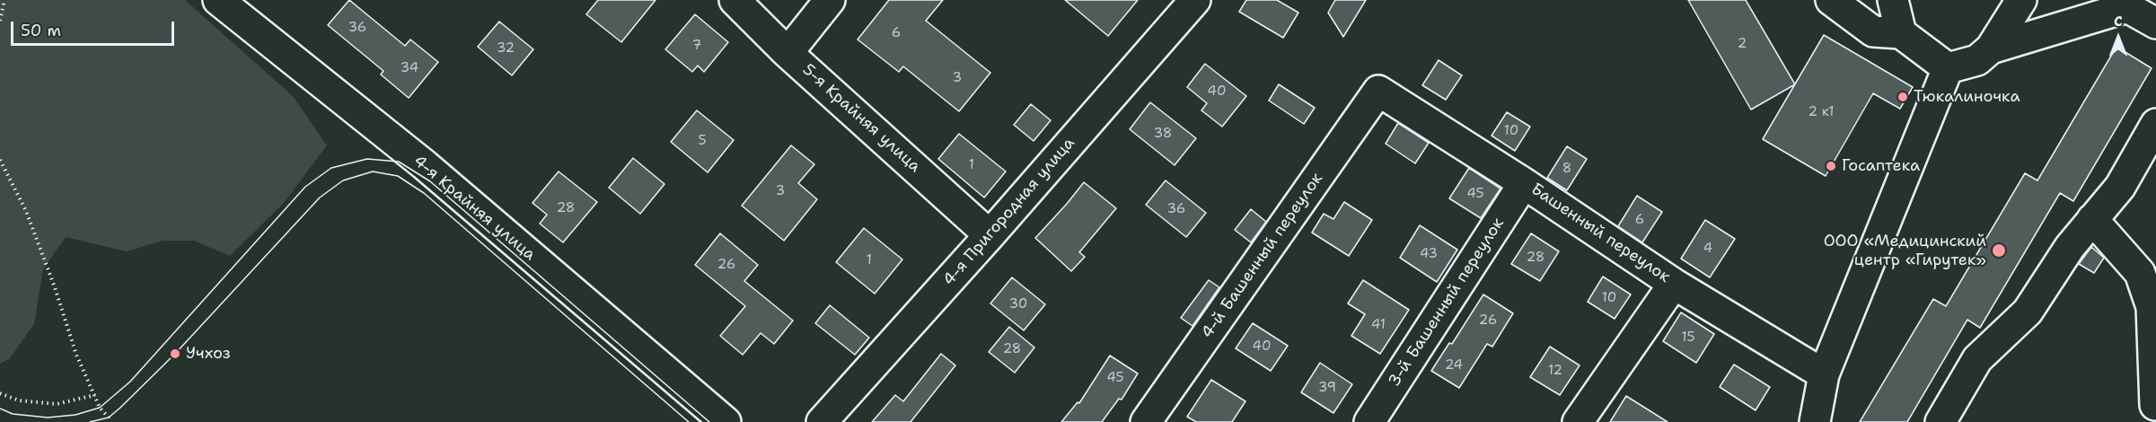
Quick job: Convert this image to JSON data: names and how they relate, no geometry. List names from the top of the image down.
{
  "streets": {
    "street": [
      "5-я Крайняя улица",
      "4-я Крайняя улица",
      "4-я Пригородная улица",
      "Башенный переулок",
      "4-й Башенный переулок",
      "3-й Башенный переулок"
    ]
  },
  "crossings": [
    ["5-я Крайняя улица", "4-я Пригородная улица"],
    ["Башенный переулок", "4-й Башенный переулок"],
    ["Башенный переулок", "3-й Башенный переулок"]
  ],
  "places": [
    "Тюкалиночка",
    "Госаптека",
    "ООО «Медицинский центр «Гирутек»",
    "Учхоз"
  ],
  "house_numbers": [
    "36",
    "6",
    "2",
    "7",
    "32",
    "34",
    "3",
    "40",
    "2 к1",
    "10",
    "38",
    "5",
    "1",
    "8",
    "3",
    "45",
    "28",
    "36",
    "6",
    "4",
    "43",
    "28",
    "1",
    "26",
    "10",
    "30",
    "26",
    "41",
    "15",
    "40",
    "28",
    "24",
    "12",
    "45",
    "39"
  ],
  "scale_bar": "50 m",
  "north": "top"
}
